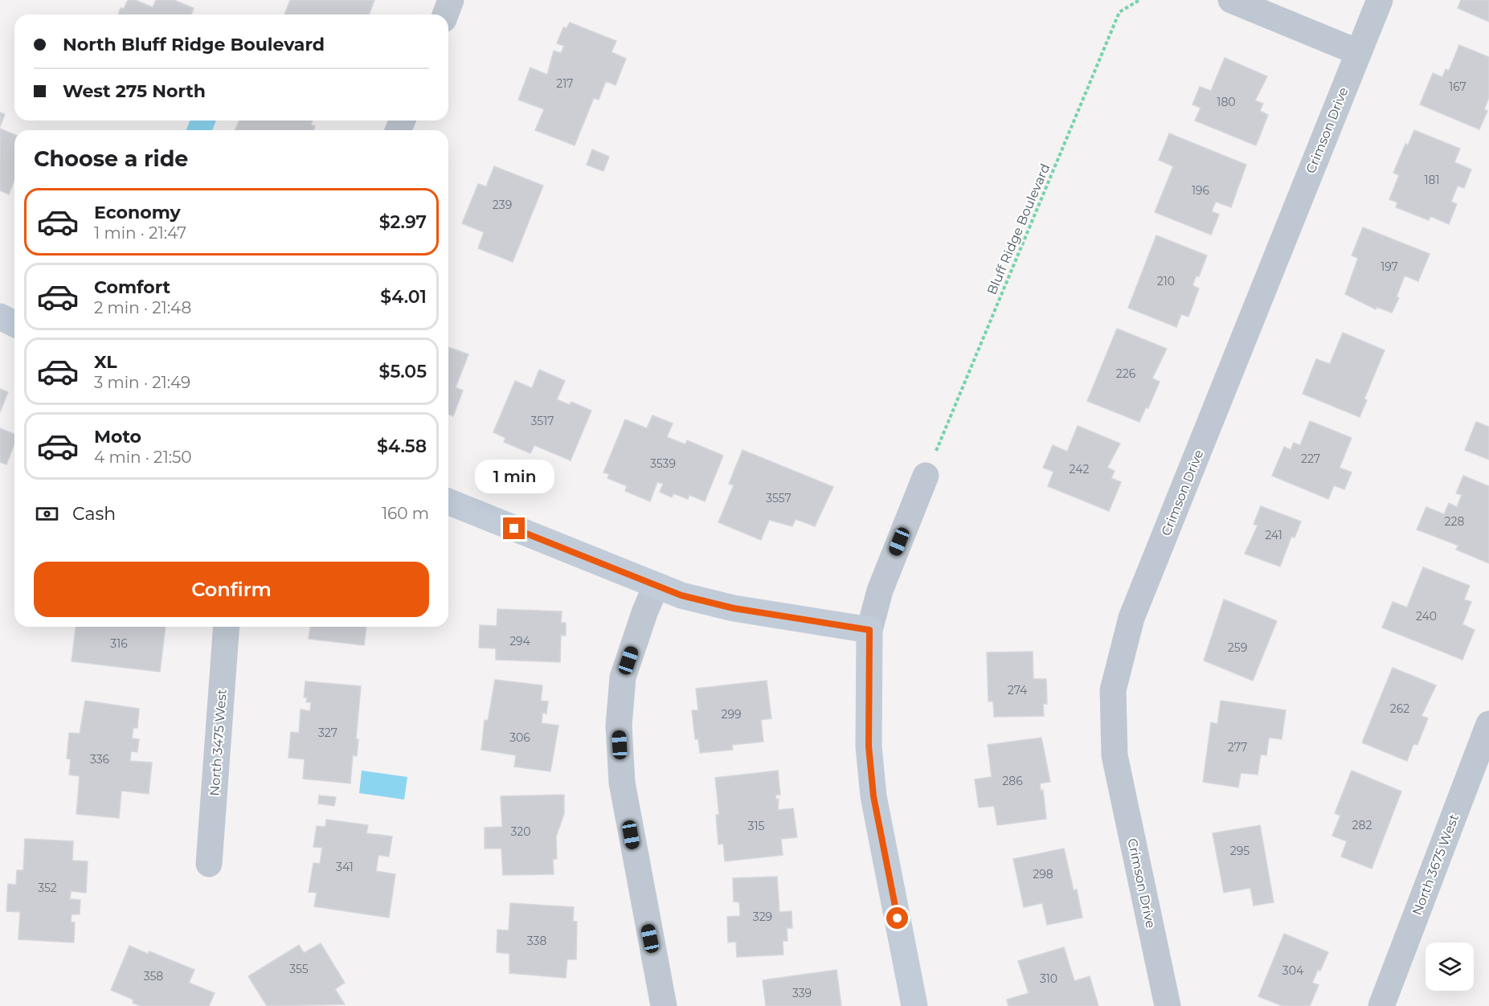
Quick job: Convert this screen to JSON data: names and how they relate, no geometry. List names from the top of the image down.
{
  "streets": {
    "street": ["Crimson Drive", "North 3475 West", "North 3675 West"],
    "path": ["Bluff Ridge Boulevard"]
  },
  "house_numbers": [
    "217",
    "167",
    "180",
    "181",
    "196",
    "239",
    "197",
    "210",
    "226",
    "3517",
    "227",
    "3539",
    "242",
    "3557",
    "228",
    "241",
    "240",
    "294",
    "316",
    "259",
    "274",
    "262",
    "299",
    "327",
    "306",
    "277",
    "336",
    "286",
    "282",
    "315",
    "320",
    "295",
    "341",
    "298",
    "352",
    "329",
    "338",
    "355",
    "304",
    "358",
    "310",
    "339"
  ],
  "page": {
    "banner": ["North Bluff Ridge Boulevard", "West 275 North"],
    "heading": "Choose a ride",
    "list": [
      {
        "name": "Economy",
        "note": "1 min · 21:47",
        "value": "$2.97"
      },
      {
        "name": "Comfort",
        "note": "2 min · 21:48",
        "value": "$4.01"
      },
      {
        "name": "XL",
        "note": "3 min · 21:49",
        "value": "$5.05"
      },
      {
        "name": "Moto",
        "note": "4 min · 21:50",
        "value": "$4.58"
      }
    ],
    "bubble": "1 min",
    "pay": ["Cash", "160 m"],
    "buttons": "Confirm"
  }
}
